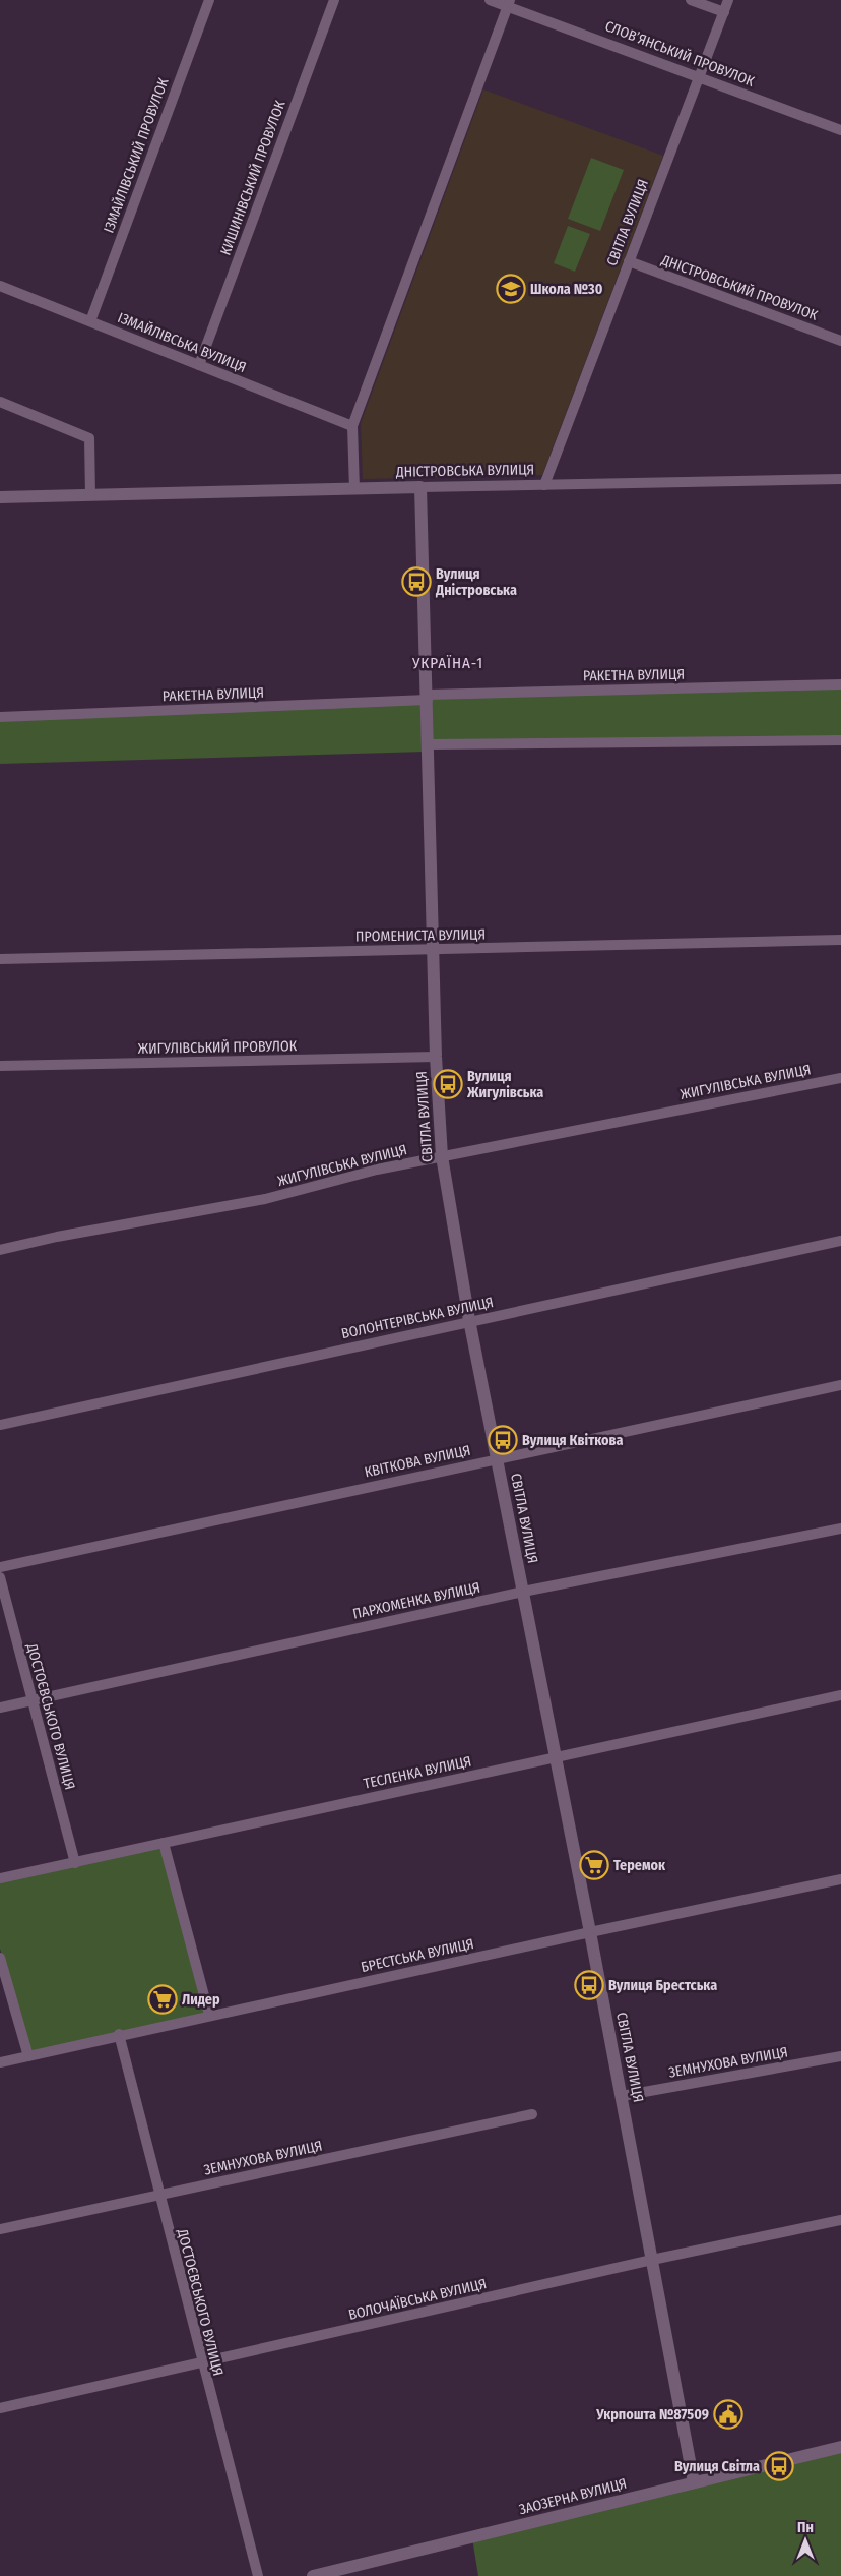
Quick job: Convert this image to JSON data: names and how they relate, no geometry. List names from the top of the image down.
{
  "streets": {
    "street": [
      "СЛОВ’ЯНСЬКИЙ ПРОВУЛОК",
      "ІЗМАЙЛІВСЬКИЙ ПРОВУЛОК",
      "КИШИНІВСЬКИЙ ПРОВУЛОК",
      "СВІТЛА ВУЛИЦЯ",
      "ДНІСТРОВСЬКИЙ ПРОВУЛОК",
      "ІЗМАЙЛІВСЬКА ВУЛИЦЯ",
      "ДНІСТРОВСЬКА ВУЛИЦЯ",
      "РАКЕТНА ВУЛИЦЯ",
      "ПРОМЕНИСТА ВУЛИЦЯ",
      "ЖИГУЛІВСЬКИЙ ПРОВУЛОК",
      "ЖИГУЛІВСЬКА ВУЛИЦЯ",
      "ВОЛОНТЕРІВСЬКА ВУЛИЦЯ",
      "КВІТКОВА ВУЛИЦЯ",
      "ПАРХОМЕНКА ВУЛИЦЯ",
      "ДОСТОЄВСЬКОГО ВУЛИЦЯ",
      "ТЕСЛЕНКА ВУЛИЦЯ",
      "БРЕСТСЬКА ВУЛИЦЯ",
      "ЗЕМНУХОВА ВУЛИЦЯ",
      "ВОЛОЧАЇВСЬКА ВУЛИЦЯ",
      "ЗАОЗЕРНА ВУЛИЦЯ"
    ]
  },
  "crossings": [
    ["СЛОВ’ЯНСЬКИЙ ПРОВУЛОК", "СВІТЛА ВУЛИЦЯ"],
    ["ІЗМАЙЛІВСЬКИЙ ПРОВУЛОК", "ІЗМАЙЛІВСЬКА ВУЛИЦЯ"],
    ["КИШИНІВСЬКИЙ ПРОВУЛОК", "ІЗМАЙЛІВСЬКА ВУЛИЦЯ"],
    ["СВІТЛА ВУЛИЦЯ", "ДНІСТРОВСЬКИЙ ПРОВУЛОК"],
    ["СВІТЛА ВУЛИЦЯ", "ДНІСТРОВСЬКА ВУЛИЦЯ"],
    ["СВІТЛА ВУЛИЦЯ", "РАКЕТНА ВУЛИЦЯ"],
    ["СВІТЛА ВУЛИЦЯ", "ПРОМЕНИСТА ВУЛИЦЯ"],
    ["СВІТЛА ВУЛИЦЯ", "ЖИГУЛІВСЬКИЙ ПРОВУЛОК"],
    ["СВІТЛА ВУЛИЦЯ", "ЖИГУЛІВСЬКА ВУЛИЦЯ"],
    ["СВІТЛА ВУЛИЦЯ", "ВОЛОНТЕРІВСЬКА ВУЛИЦЯ"],
    ["СВІТЛА ВУЛИЦЯ", "КВІТКОВА ВУЛИЦЯ"],
    ["СВІТЛА ВУЛИЦЯ", "ПАРХОМЕНКА ВУЛИЦЯ"],
    ["СВІТЛА ВУЛИЦЯ", "ТЕСЛЕНКА ВУЛИЦЯ"],
    ["СВІТЛА ВУЛИЦЯ", "БРЕСТСЬКА ВУЛИЦЯ"],
    ["СВІТЛА ВУЛИЦЯ", "ЗЕМНУХОВА ВУЛИЦЯ"],
    ["СВІТЛА ВУЛИЦЯ", "ВОЛОЧАЇВСЬКА ВУЛИЦЯ"],
    ["СВІТЛА ВУЛИЦЯ", "ЗАОЗЕРНА ВУЛИЦЯ"],
    ["ПАРХОМЕНКА ВУЛИЦЯ", "ДОСТОЄВСЬКОГО ВУЛИЦЯ"],
    ["ДОСТОЄВСЬКОГО ВУЛИЦЯ", "ТЕСЛЕНКА ВУЛИЦЯ"],
    ["ДОСТОЄВСЬКОГО ВУЛИЦЯ", "БРЕСТСЬКА ВУЛИЦЯ"],
    ["ДОСТОЄВСЬКОГО ВУЛИЦЯ", "ЗЕМНУХОВА ВУЛИЦЯ"],
    ["ДОСТОЄВСЬКОГО ВУЛИЦЯ", "ВОЛОЧАЇВСЬКА ВУЛИЦЯ"]
  ],
  "districts": ["УКРАЇНА-1"],
  "places": {
    "school or university": ["Школа №30"],
    "bus stop": [
      "Вулиця Дністровська",
      "Вулиця Жигулівська",
      "Вулиця Квіткова",
      "Вулиця Брестська",
      "Вулиця Світла"
    ],
    "supermarket": ["Теремок", "Лидер"],
    "public building": ["Укрпошта №87509"]
  },
  "north": "top"
}
